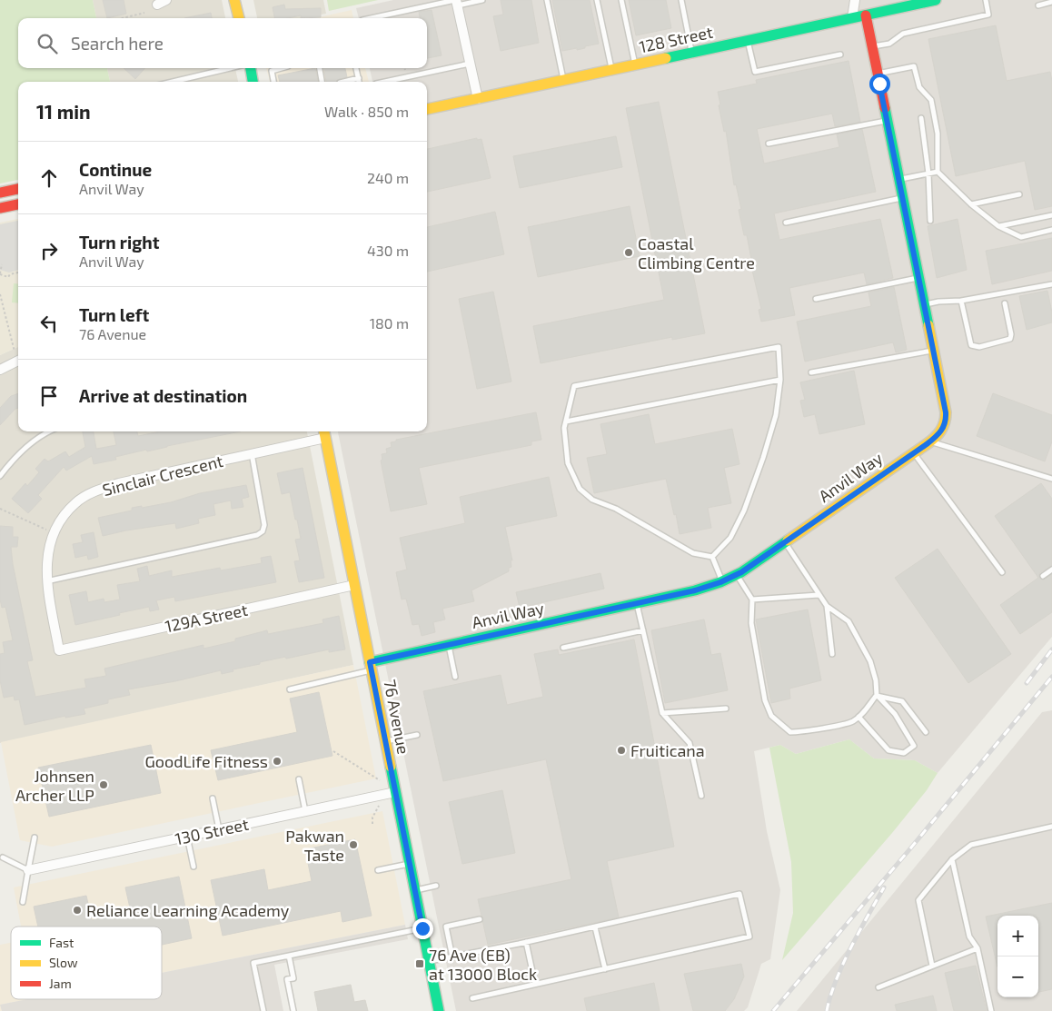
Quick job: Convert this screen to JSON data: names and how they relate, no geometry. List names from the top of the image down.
{
  "streets": {
    "main road": ["128 Street", "Anvil Way", "76 Avenue"],
    "street": ["Sinclair Crescent", "129A Street", "130 Street"]
  },
  "crossings": [
    ["128 Street", "Anvil Way"],
    ["Sinclair Crescent", "129A Street"],
    ["Sinclair Crescent", "76 Avenue"],
    ["Anvil Way", "76 Avenue"],
    ["129A Street", "76 Avenue"],
    ["76 Avenue", "130 Street"]
  ],
  "places": {
    "other": [
      "Coastal Climbing Centre",
      "Fruiticana",
      "GoodLife Fitness",
      "Johnsen Archer LLP",
      "Pakwan Taste",
      "Reliance Learning Academy"
    ],
    "transit": ["76 Ave (EB) at 13000 Block"]
  },
  "legend": ["Fast", "Slow", "Jam"],
  "page": {
    "search": "Search here",
    "heading": ["11 min", "Walk · 850 m"],
    "list": [
      ["Continue", "Anvil Way", "240 m"],
      ["Turn right", "Anvil Way", "430 m"],
      ["Turn left", "76 Avenue", "180 m"],
      "Arrive at destination"
    ],
    "map_buttons": ["+", "−"]
  }
}
